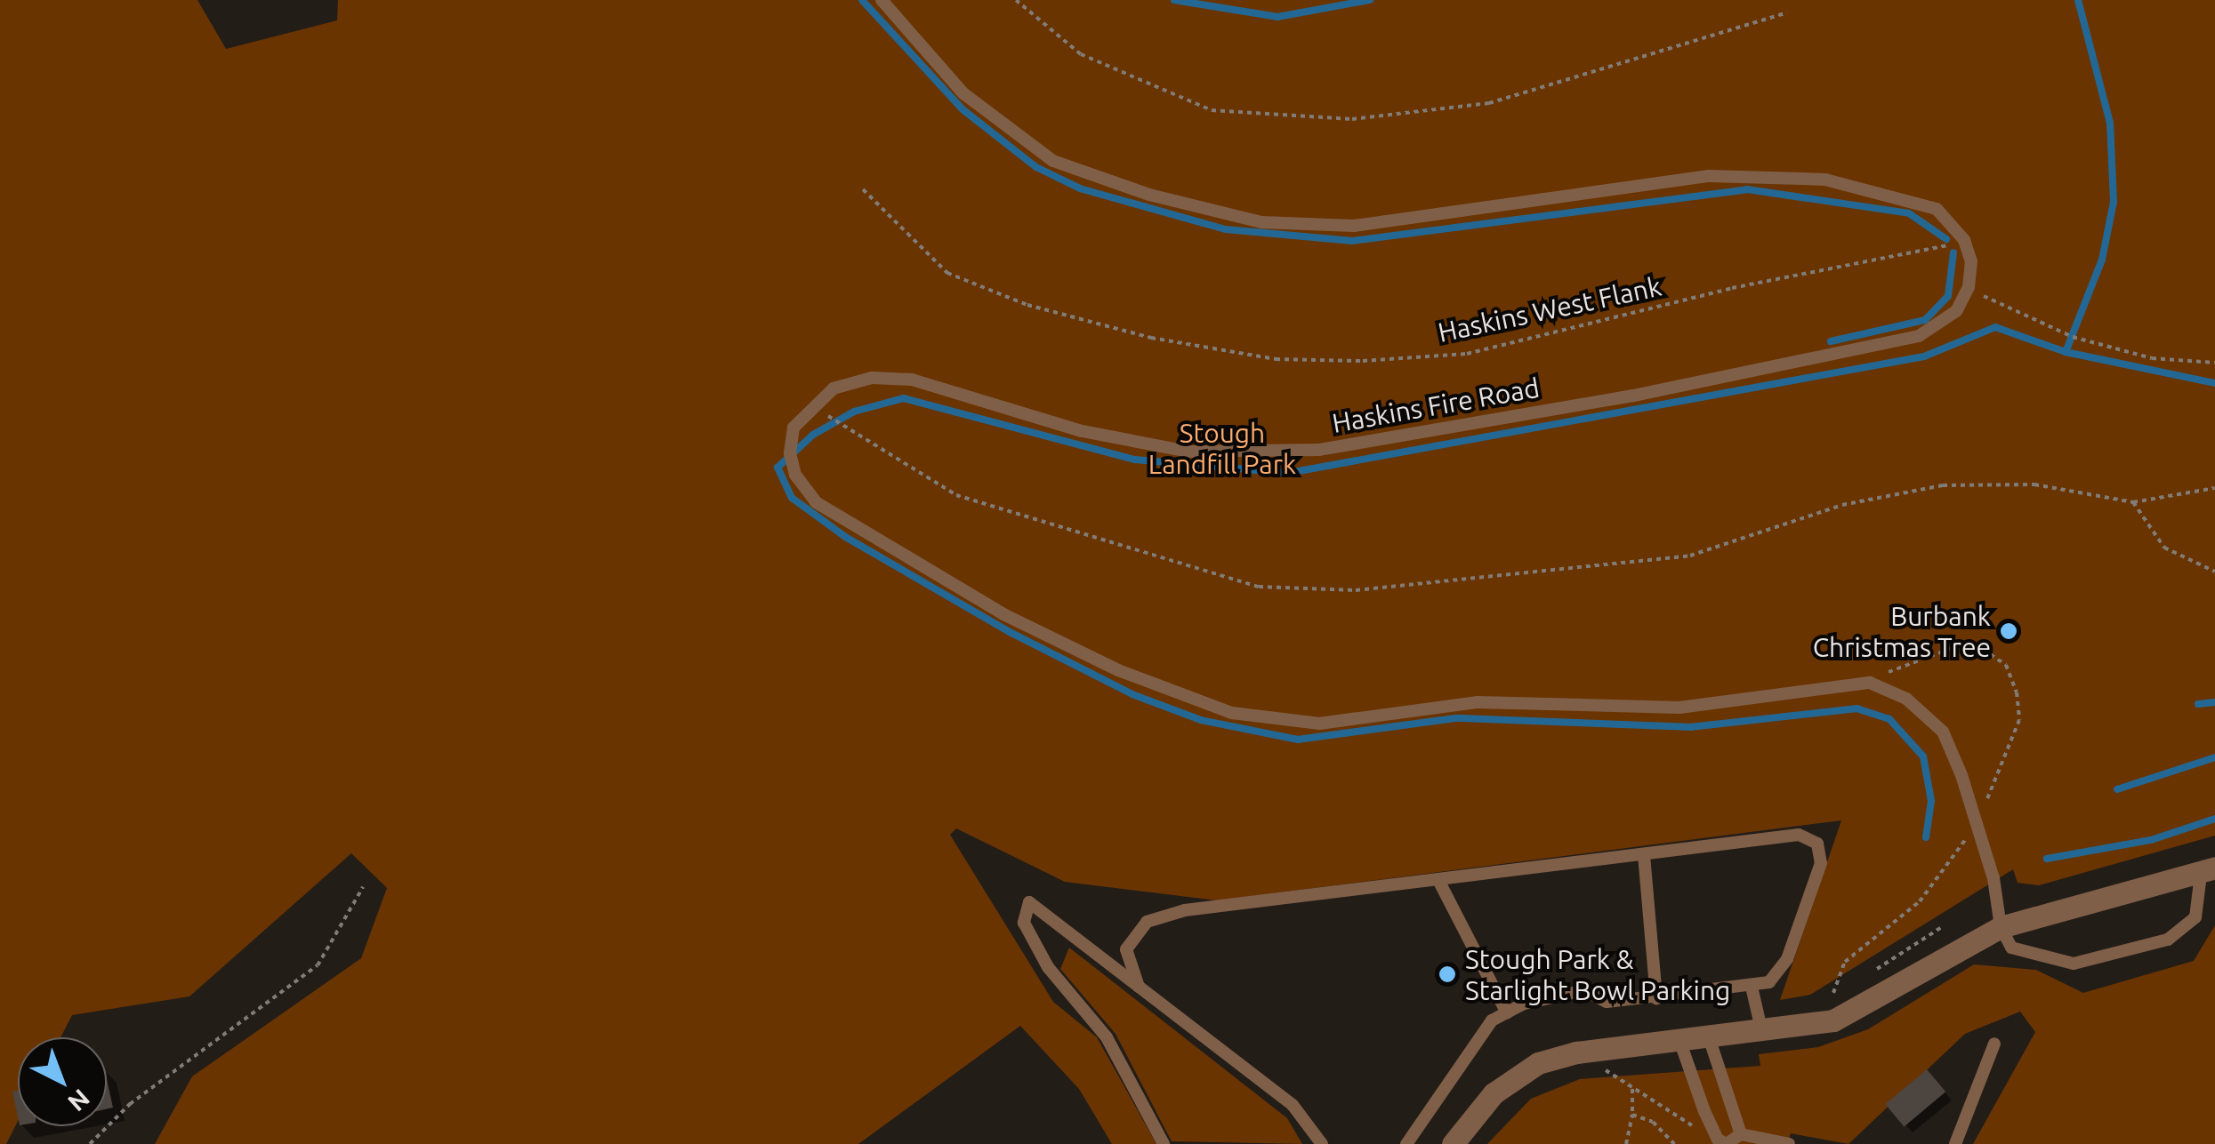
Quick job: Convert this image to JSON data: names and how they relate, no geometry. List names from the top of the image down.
{
  "streets": {
    "lane": ["Haskins Fire Road"],
    "path": ["Haskins West Flank"]
  },
  "parks": ["Stough Landfill Park"],
  "places": ["Burbank Christmas Tree", "Stough Park & Starlight Bowl Parking"],
  "north": "bottom right"
}
